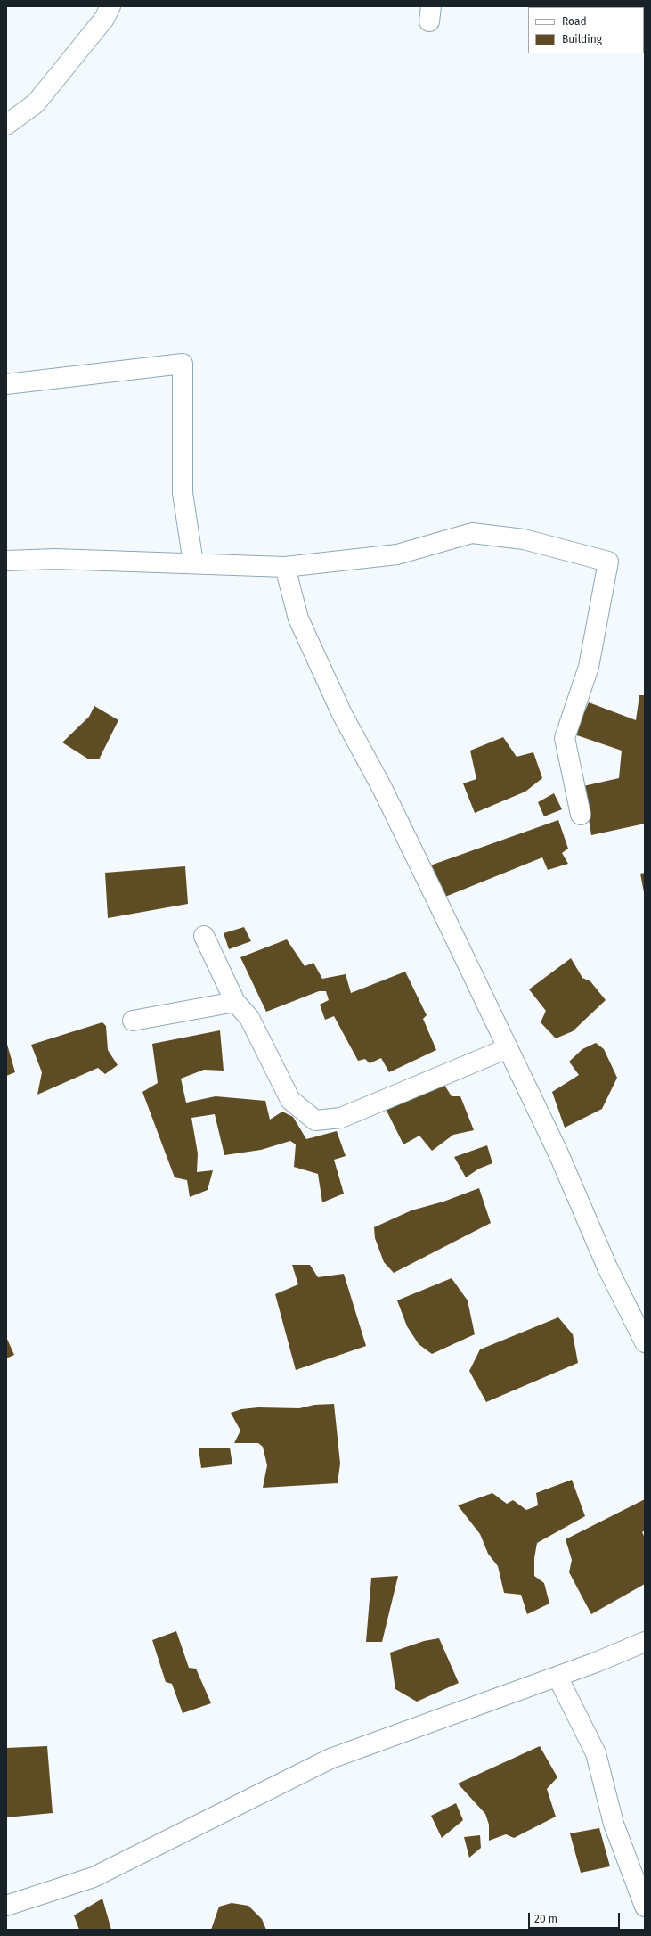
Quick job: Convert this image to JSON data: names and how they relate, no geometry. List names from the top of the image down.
{
  "legend": ["Road", "Building"],
  "scale_bar": "20 m"
}
